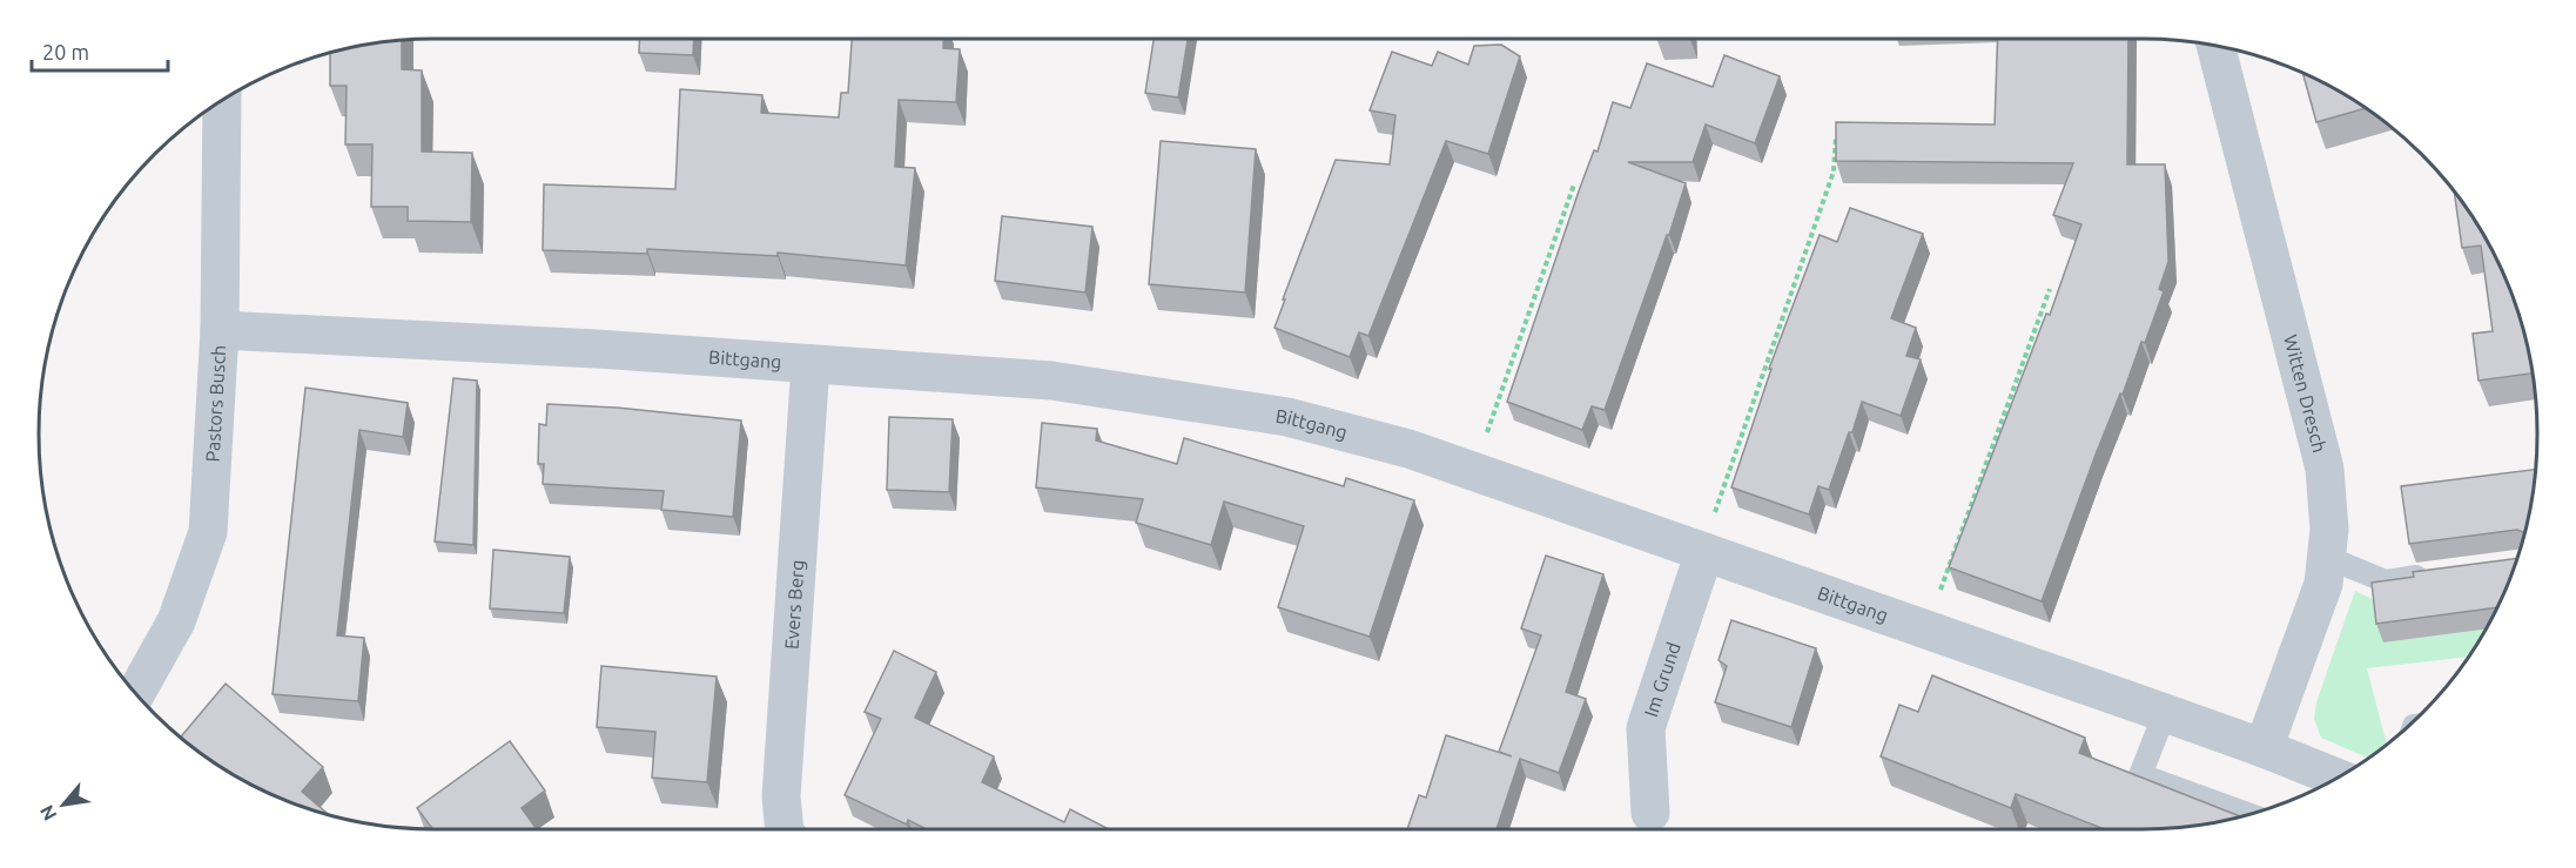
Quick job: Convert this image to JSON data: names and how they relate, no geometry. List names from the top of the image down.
{
  "streets": {
    "street": [
      "Bittgang",
      "Witten Dresch",
      "Pastors Busch",
      "Evers Berg",
      "Im Grund"
    ]
  },
  "crossings": [
    ["Bittgang", "Witten Dresch"],
    ["Bittgang", "Pastors Busch"],
    ["Bittgang", "Evers Berg"],
    ["Bittgang", "Im Grund"]
  ],
  "scale_bar": "20 m",
  "north": "bottom left"
}
